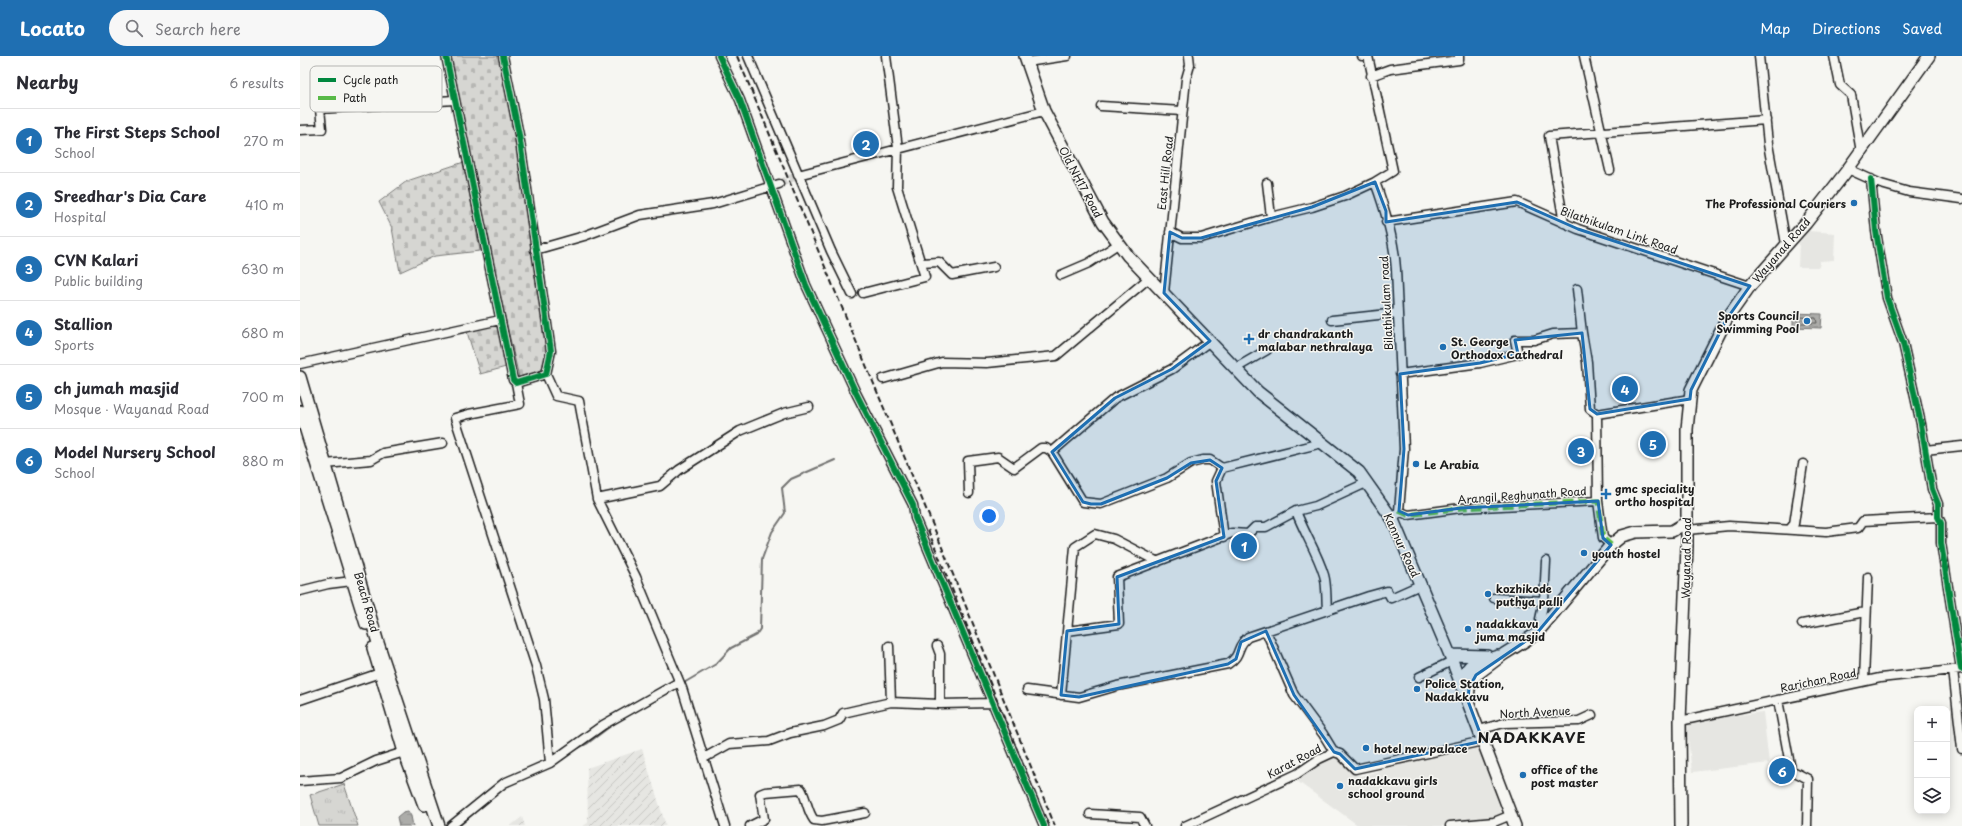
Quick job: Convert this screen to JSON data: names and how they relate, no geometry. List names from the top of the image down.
{
  "streets": {
    "main road": [
      "Old NH17 Road",
      "Wayanad Road",
      "Kannur Road",
      "Beach Road"
    ],
    "street": [
      "East Hill Road",
      "Bilathikulam Link Road",
      "Bilathikulam road",
      "Arangil Reghunath Road",
      "Rarichan Road",
      "North Avenue",
      "Karat Road"
    ]
  },
  "crossings": [
    ["East Hill Road", "Old NH17 Road"],
    ["East Hill Road", "Kannur Road"],
    ["Old NH17 Road", "Kannur Road"],
    ["Bilathikulam Link Road", "Wayanad Road"],
    ["Bilathikulam Link Road", "Bilathikulam road"],
    ["Wayanad Road", "Rarichan Road"],
    ["Bilathikulam road", "Arangil Reghunath Road"],
    ["Bilathikulam road", "Kannur Road"],
    ["Kannur Road", "North Avenue"],
    ["Kannur Road", "Karat Road"],
    ["North Avenue", "Karat Road"]
  ],
  "districts": ["NADAKKAVE"],
  "places": {
    "other": [
      "The Professional Couriers",
      "Sports Council Swimming Pool",
      "St. George Orthodox Cathedral",
      "Le Arabia",
      "youth hostel",
      "kozhikode puthya palli",
      "nadakkavu juma masjid",
      "Police Station, Nadakkavu",
      "hotel new palace",
      "office of the post master",
      "nadakkavu girls school ground"
    ],
    "health": ["dr chandrakanth malabar nethralaya", "gmc speciality ortho hospital"]
  },
  "legend": ["Cycle path", "Path"],
  "page": {
    "header": "Locato",
    "search": "Search here",
    "nav": ["Map", "Directions", "Saved"],
    "heading": ["Nearby", "6 results"],
    "list": [
      {
        "mark": "1",
        "name": "The First Steps School",
        "note": "School",
        "value": "270 m"
      },
      {
        "mark": "2",
        "name": "Sreedhar's Dia Care",
        "note": "Hospital",
        "value": "410 m"
      },
      {
        "mark": "3",
        "name": "CVN Kalari",
        "note": "Public building",
        "value": "630 m"
      },
      {
        "mark": "4",
        "name": "Stallion",
        "note": "Sports",
        "value": "680 m"
      },
      {
        "mark": "5",
        "name": "ch jumah masjid",
        "note": "Mosque · Wayanad Road",
        "value": "700 m"
      },
      {
        "mark": "6",
        "name": "Model Nursery School",
        "note": "School",
        "value": "880 m"
      }
    ],
    "pins": [
      "2",
      "4",
      "5",
      "3",
      "1",
      "6"
    ],
    "map_buttons": ["+", "−"]
  }
}
